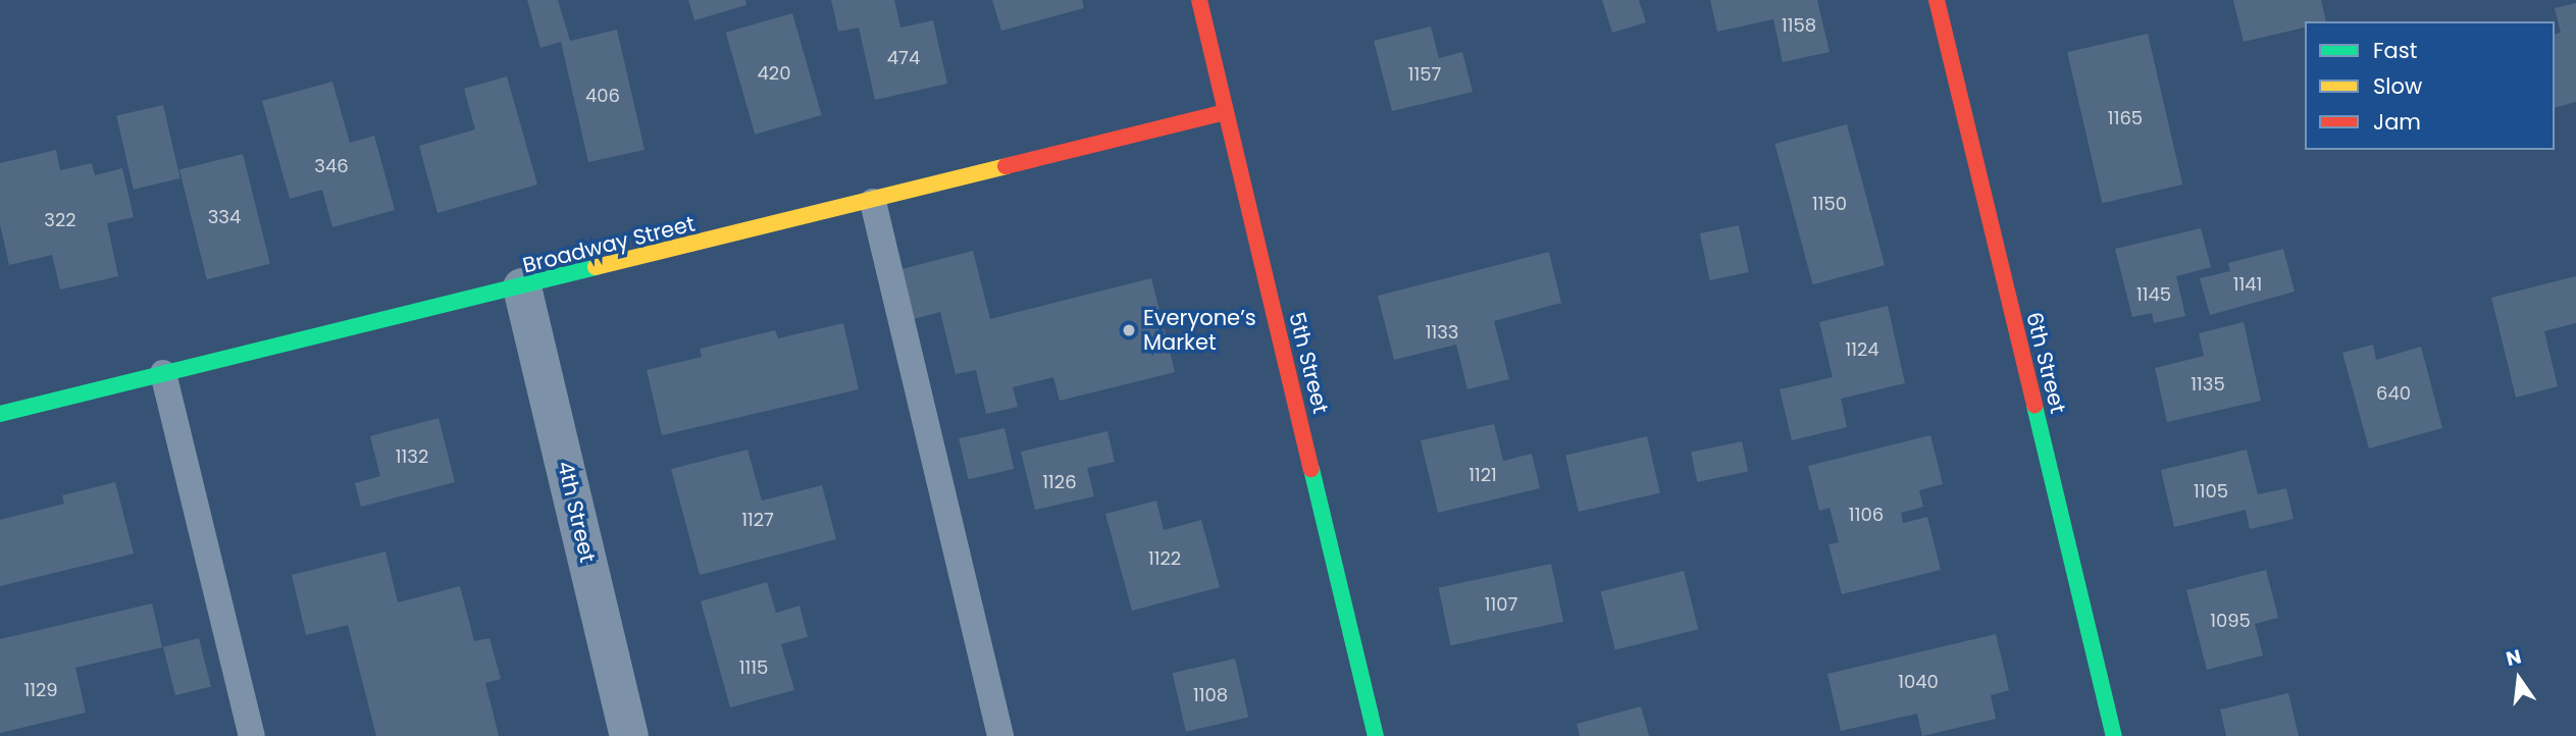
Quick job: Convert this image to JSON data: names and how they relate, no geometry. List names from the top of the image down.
{
  "streets": {
    "street": [
      "Broadway Street",
      "5th Street",
      "6th Street",
      "4th Street"
    ]
  },
  "crossings": [
    ["Broadway Street", "5th Street"],
    ["Broadway Street", "4th Street"]
  ],
  "places": ["Everyone’s Market"],
  "house_numbers": [
    "1158",
    "474",
    "420",
    "1157",
    "406",
    "1165",
    "346",
    "1150",
    "334",
    "322",
    "1141",
    "1145",
    "1133",
    "1124",
    "1135",
    "640",
    "1132",
    "1121",
    "1126",
    "1105",
    "1106",
    "1127",
    "1122",
    "1107",
    "1095",
    "1115",
    "1040",
    "1129",
    "1108"
  ],
  "legend": ["Fast", "Slow", "Jam"],
  "north": "top"
}
